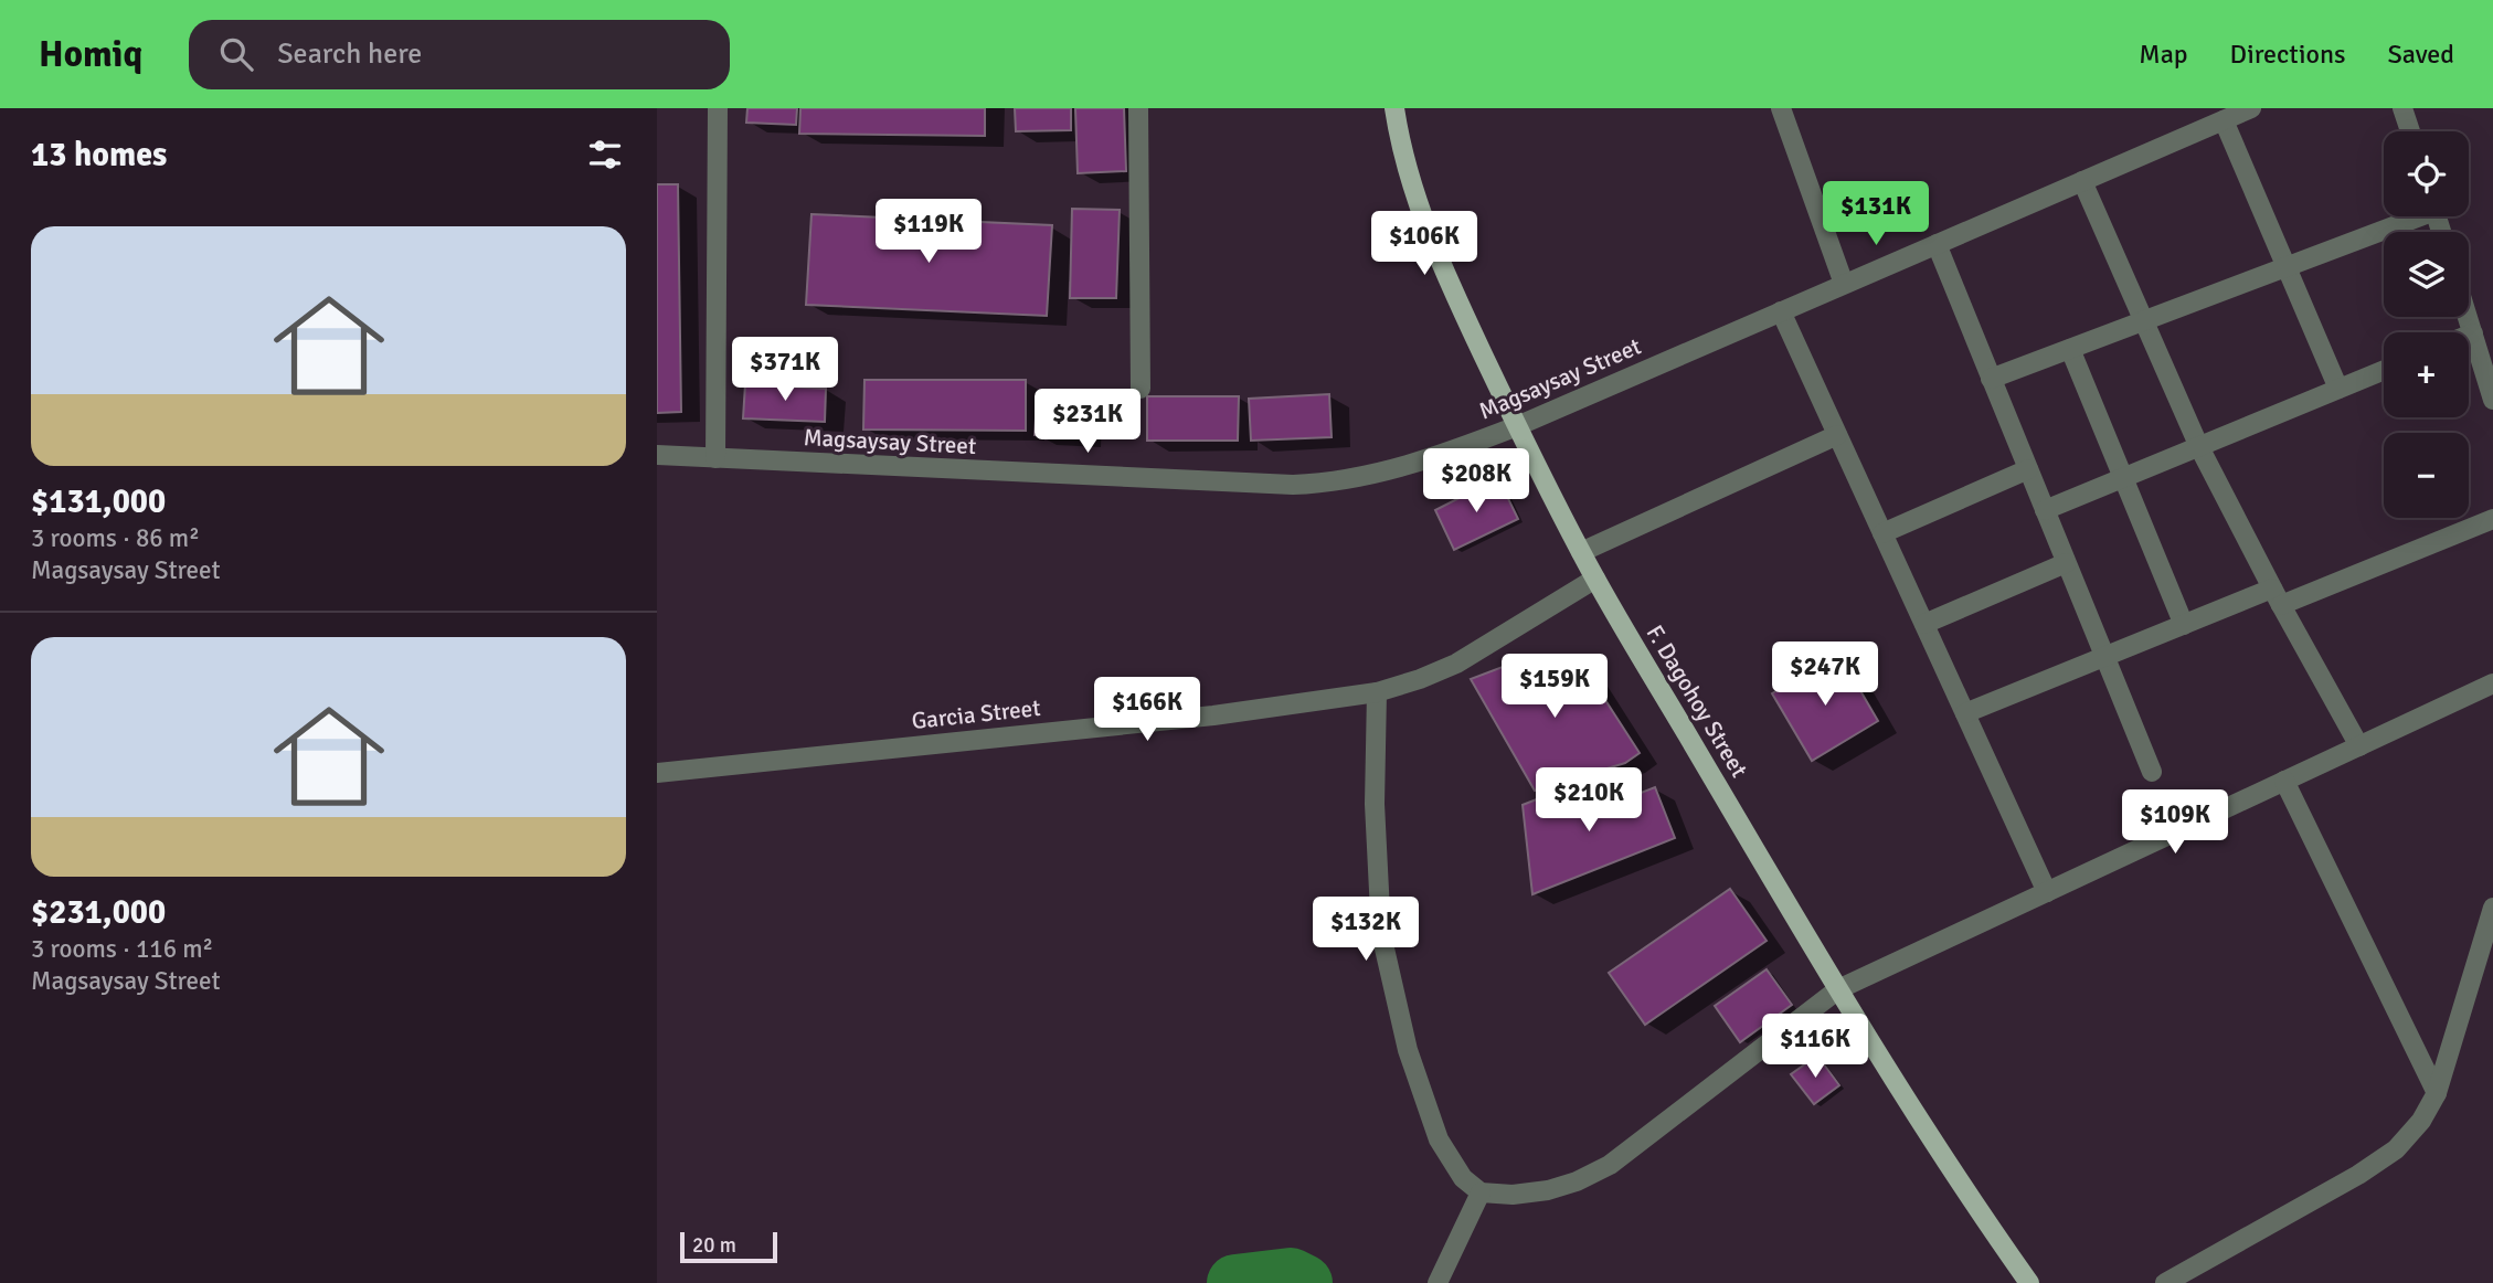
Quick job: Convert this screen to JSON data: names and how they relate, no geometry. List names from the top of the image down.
{
  "streets": {
    "main road": ["F. Dagohoy Street"],
    "street": ["Magsaysay Street", "Garcia Street"]
  },
  "crossings": [
    ["Magsaysay Street", "F. Dagohoy Street"],
    ["F. Dagohoy Street", "Garcia Street"]
  ],
  "scale_bar": "20 m",
  "page": {
    "header": "Homiq",
    "search": "Search here",
    "nav": ["Map", "Directions", "Saved"],
    "heading": "13 homes",
    "map_buttons": ["+", "−"],
    "price": [
      "$131K",
      "$119K",
      "$106K",
      "$371K",
      "$231K",
      "$208K",
      "$247K",
      "$159K",
      "$166K",
      "$210K",
      "$109K",
      "$132K",
      "$116K"
    ],
    "list": [
      {
        "name": "$131,000",
        "note": "3 rooms · 86 m² · Magsaysay Street"
      },
      {
        "name": "$231,000",
        "note": "3 rooms · 116 m² · Magsaysay Street"
      }
    ],
    "scale": "20 m"
  }
}
